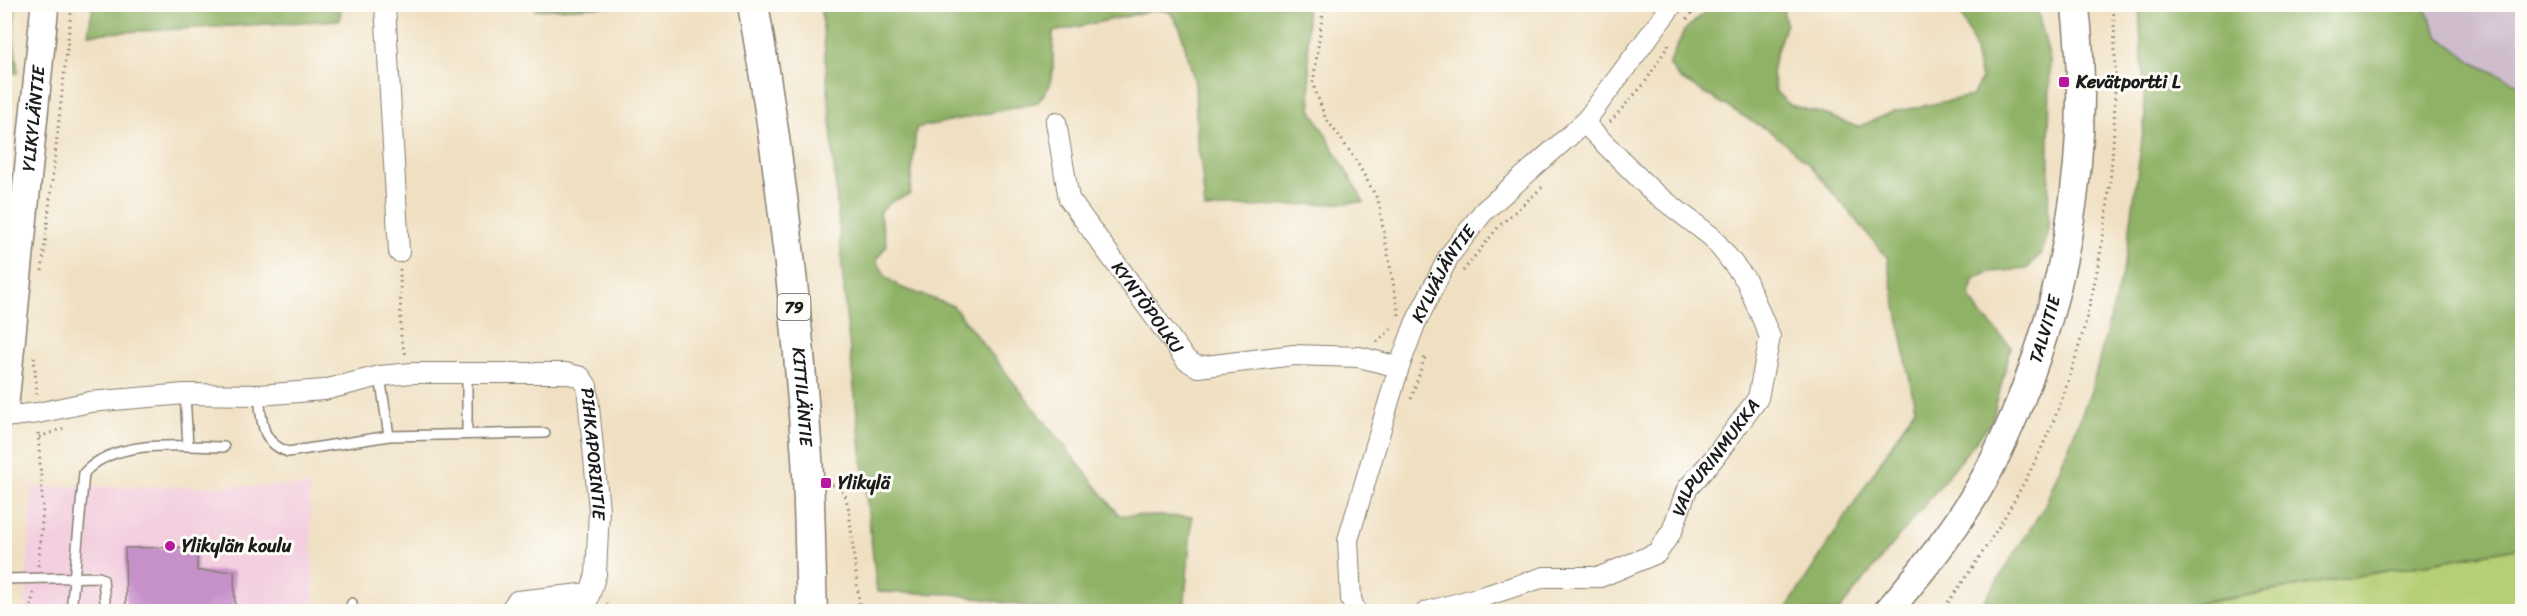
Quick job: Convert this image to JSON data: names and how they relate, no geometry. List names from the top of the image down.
{
  "streets": {
    "main road": ["79", "KITTILÄNTIE"],
    "street": [
      "YLIKYLÄNTIE",
      "KYLVÄJÄNTIE",
      "KYNTÖPOLKU",
      "TALVITIE",
      "PIHKAPORINTIE",
      "VALPURINMUKKA"
    ]
  },
  "crossings": [
    ["KYLVÄJÄNTIE", "KYNTÖPOLKU"],
    ["KYLVÄJÄNTIE", "VALPURINMUKKA"]
  ],
  "places": {
    "transit": ["Kevätportti L", "Ylikylä"],
    "other": ["Ylikylän koulu"]
  }
}
